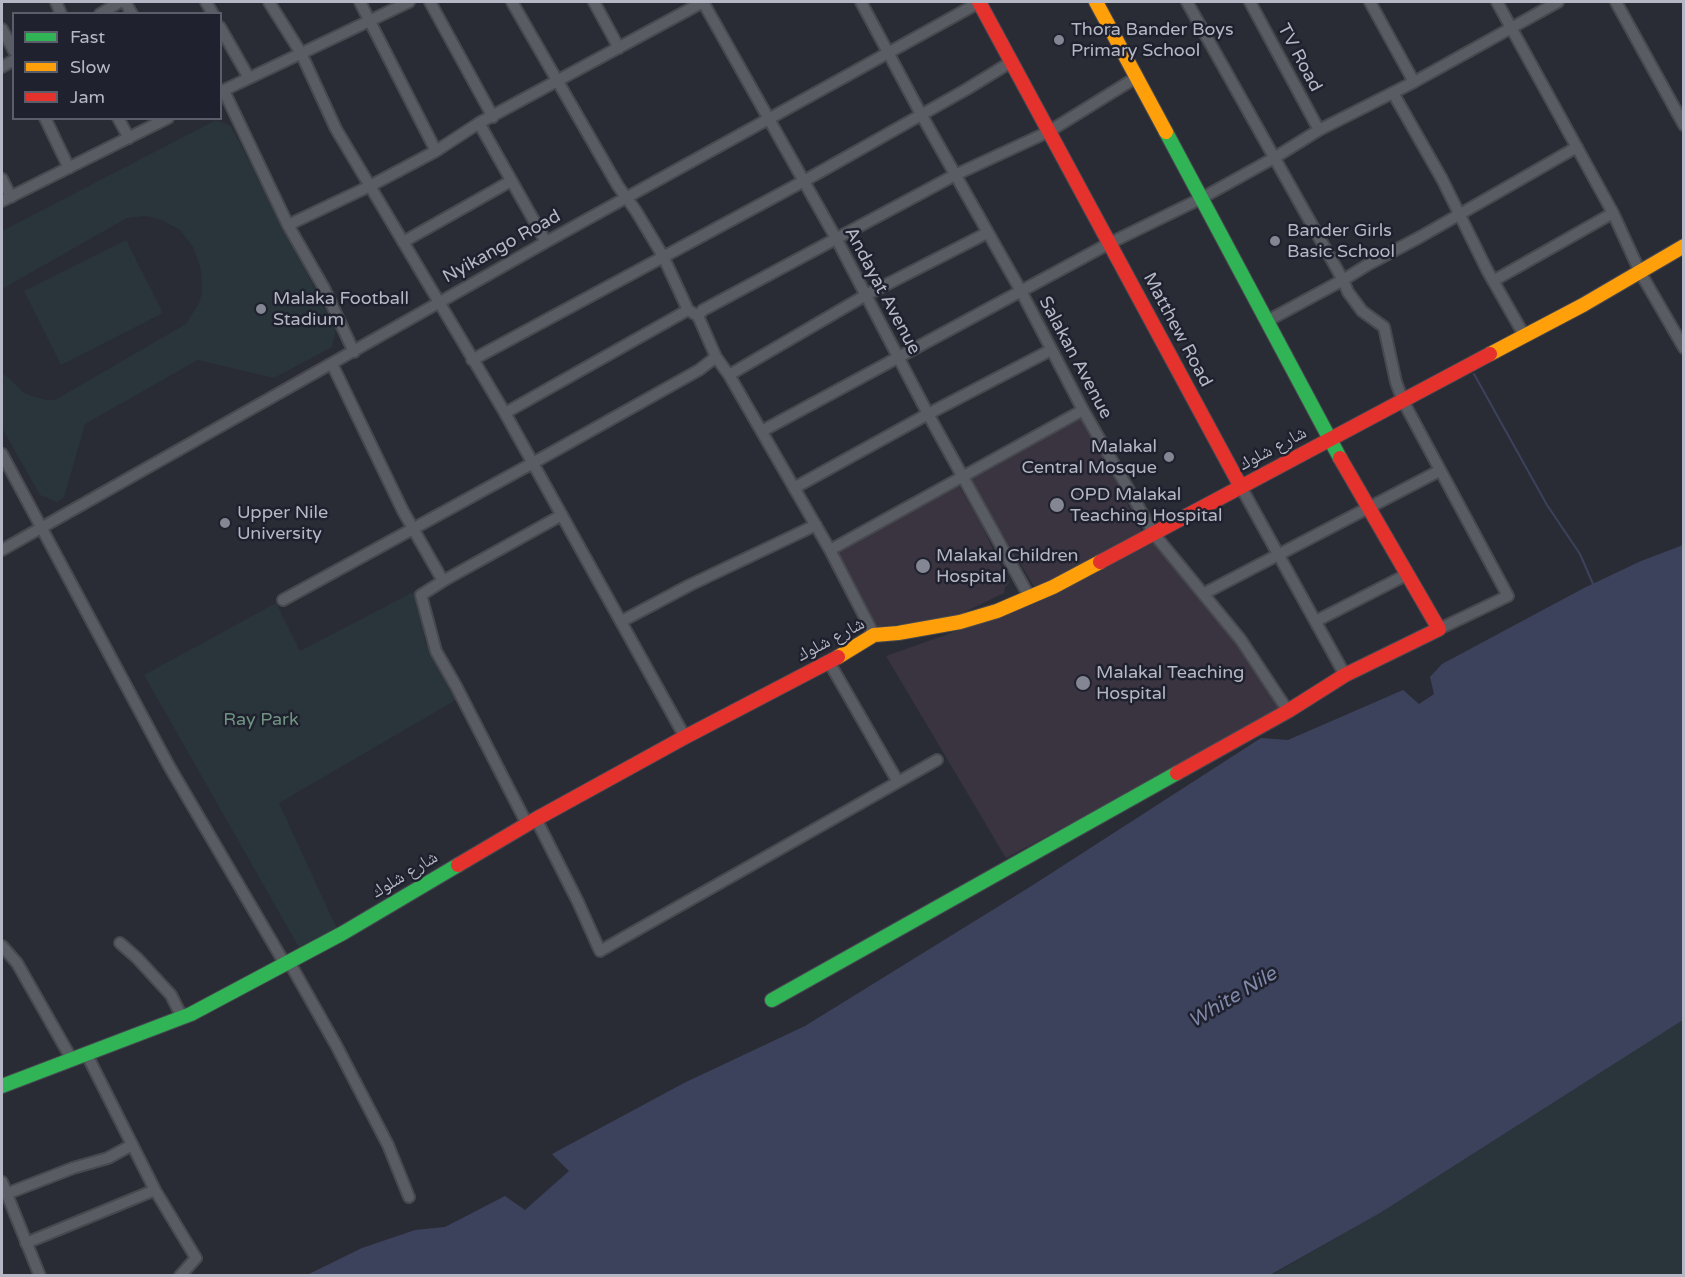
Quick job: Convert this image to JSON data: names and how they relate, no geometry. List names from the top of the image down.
{
  "streets": {
    "street": [
      "TV Road",
      "Nyikango Road",
      "Andayat Avenue",
      "Matthew Road",
      "Salakan Avenue",
      "شارع شلوك"
    ]
  },
  "crossings": [
    ["Nyikango Road", "Andayat Avenue"],
    ["Nyikango Road", "Matthew Road"],
    ["Nyikango Road", "Salakan Avenue"],
    ["Andayat Avenue", "شارع شلوك"],
    ["Matthew Road", "شارع شلوك"],
    ["Salakan Avenue", "شارع شلوك"]
  ],
  "water": ["White Nile"],
  "parks": ["Ray Park"],
  "places": [
    "Thora Bander Boys Primary School",
    "Bander Girls Basic School",
    "Malaka Football Stadium",
    "Malakal Central Mosque",
    "OPD Malakal Teaching Hospital",
    "Upper Nile University",
    "Malakal Children Hospital",
    "Malakal Teaching Hospital"
  ],
  "legend": ["Fast", "Slow", "Jam"]
}
